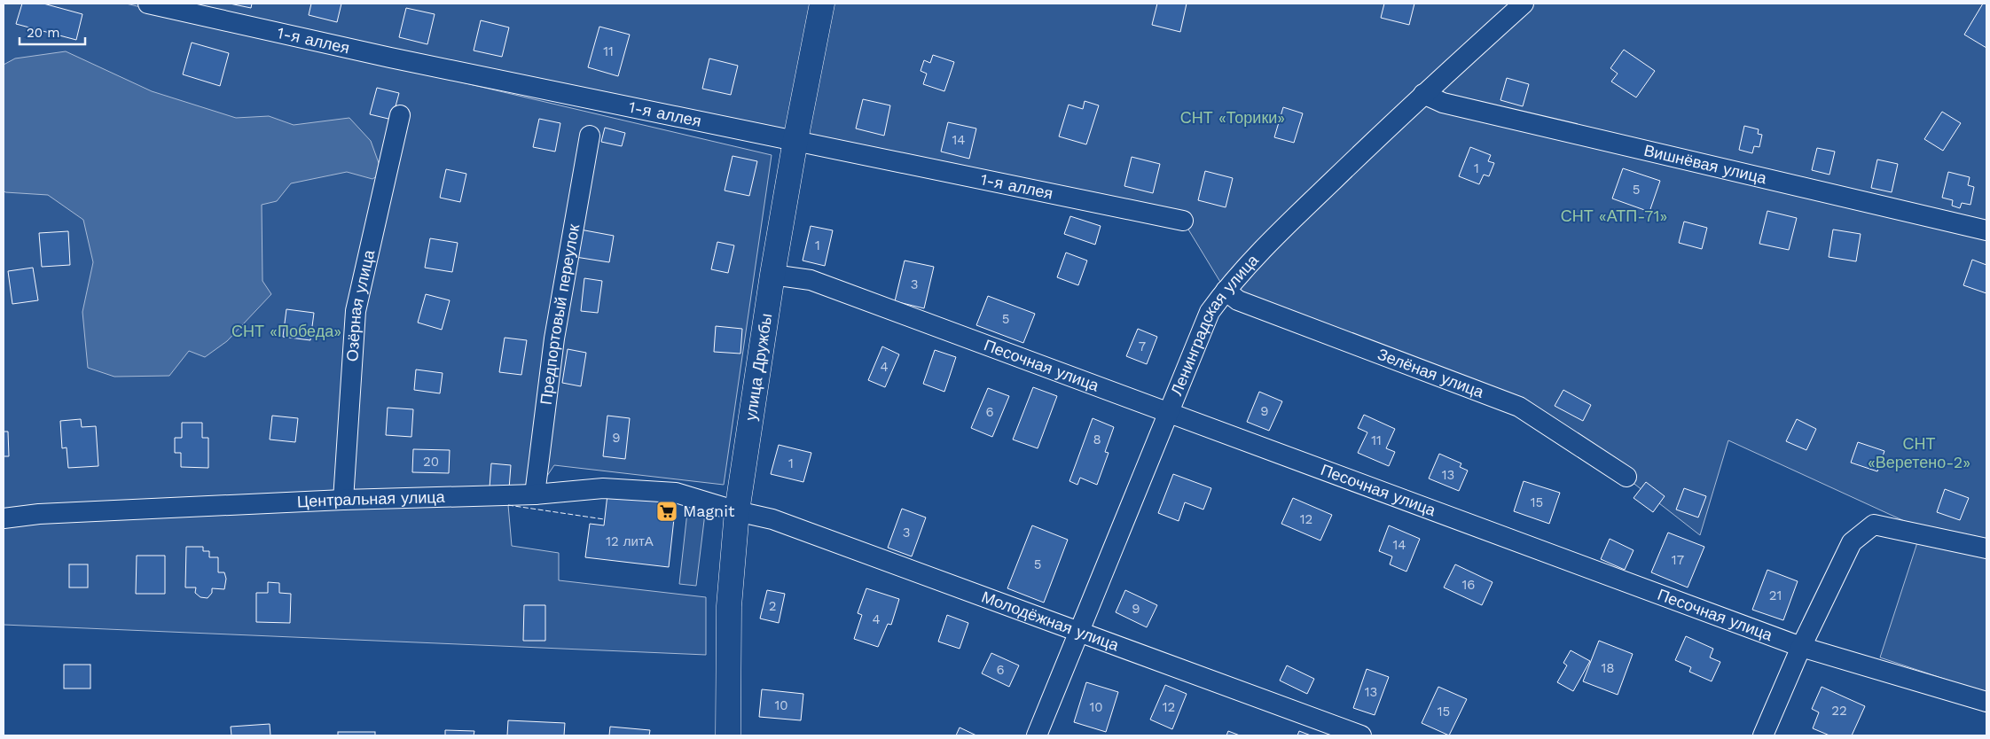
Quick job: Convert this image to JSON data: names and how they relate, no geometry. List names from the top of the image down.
{
  "streets": {
    "street": [
      "1-я аллея",
      "Вишнёвая улица",
      "Озёрная улица",
      "Предпортовый переулок",
      "Ленинградская улица",
      "Песочная улица",
      "улица Дружбы",
      "Зелёная улица",
      "Центральная улица",
      "Молодёжная улица"
    ]
  },
  "crossings": [
    ["1-я аллея", "улица Дружбы"],
    ["Вишнёвая улица", "Ленинградская улица"],
    ["Озёрная улица", "Центральная улица"],
    ["Предпортовый переулок", "Центральная улица"],
    ["Ленинградская улица", "Песочная улица"],
    ["Ленинградская улица", "Зелёная улица"],
    ["Ленинградская улица", "Молодёжная улица"],
    ["Песочная улица", "улица Дружбы"],
    ["улица Дружбы", "Центральная улица"],
    ["улица Дружбы", "Молодёжная улица"],
    ["Центральная улица", "Молодёжная улица"]
  ],
  "parks": [
    "СНТ «Торики»",
    "СНТ «АТП-71»",
    "СНТ «Победа»",
    "СНТ «Веретено-2»"
  ],
  "places": {
    "supermarket": ["Magnit"]
  },
  "house_numbers": [
    "11",
    "14",
    "1",
    "5",
    "1",
    "3",
    "5",
    "7",
    "4",
    "9",
    "6",
    "9",
    "8",
    "11",
    "20",
    "1",
    "13",
    "15",
    "12",
    "3",
    "12 литА",
    "14",
    "17",
    "5",
    "16",
    "21",
    "2",
    "9",
    "4",
    "18",
    "6",
    "13",
    "10",
    "10",
    "12",
    "22",
    "15"
  ],
  "scale_bar": "20 m"
}
